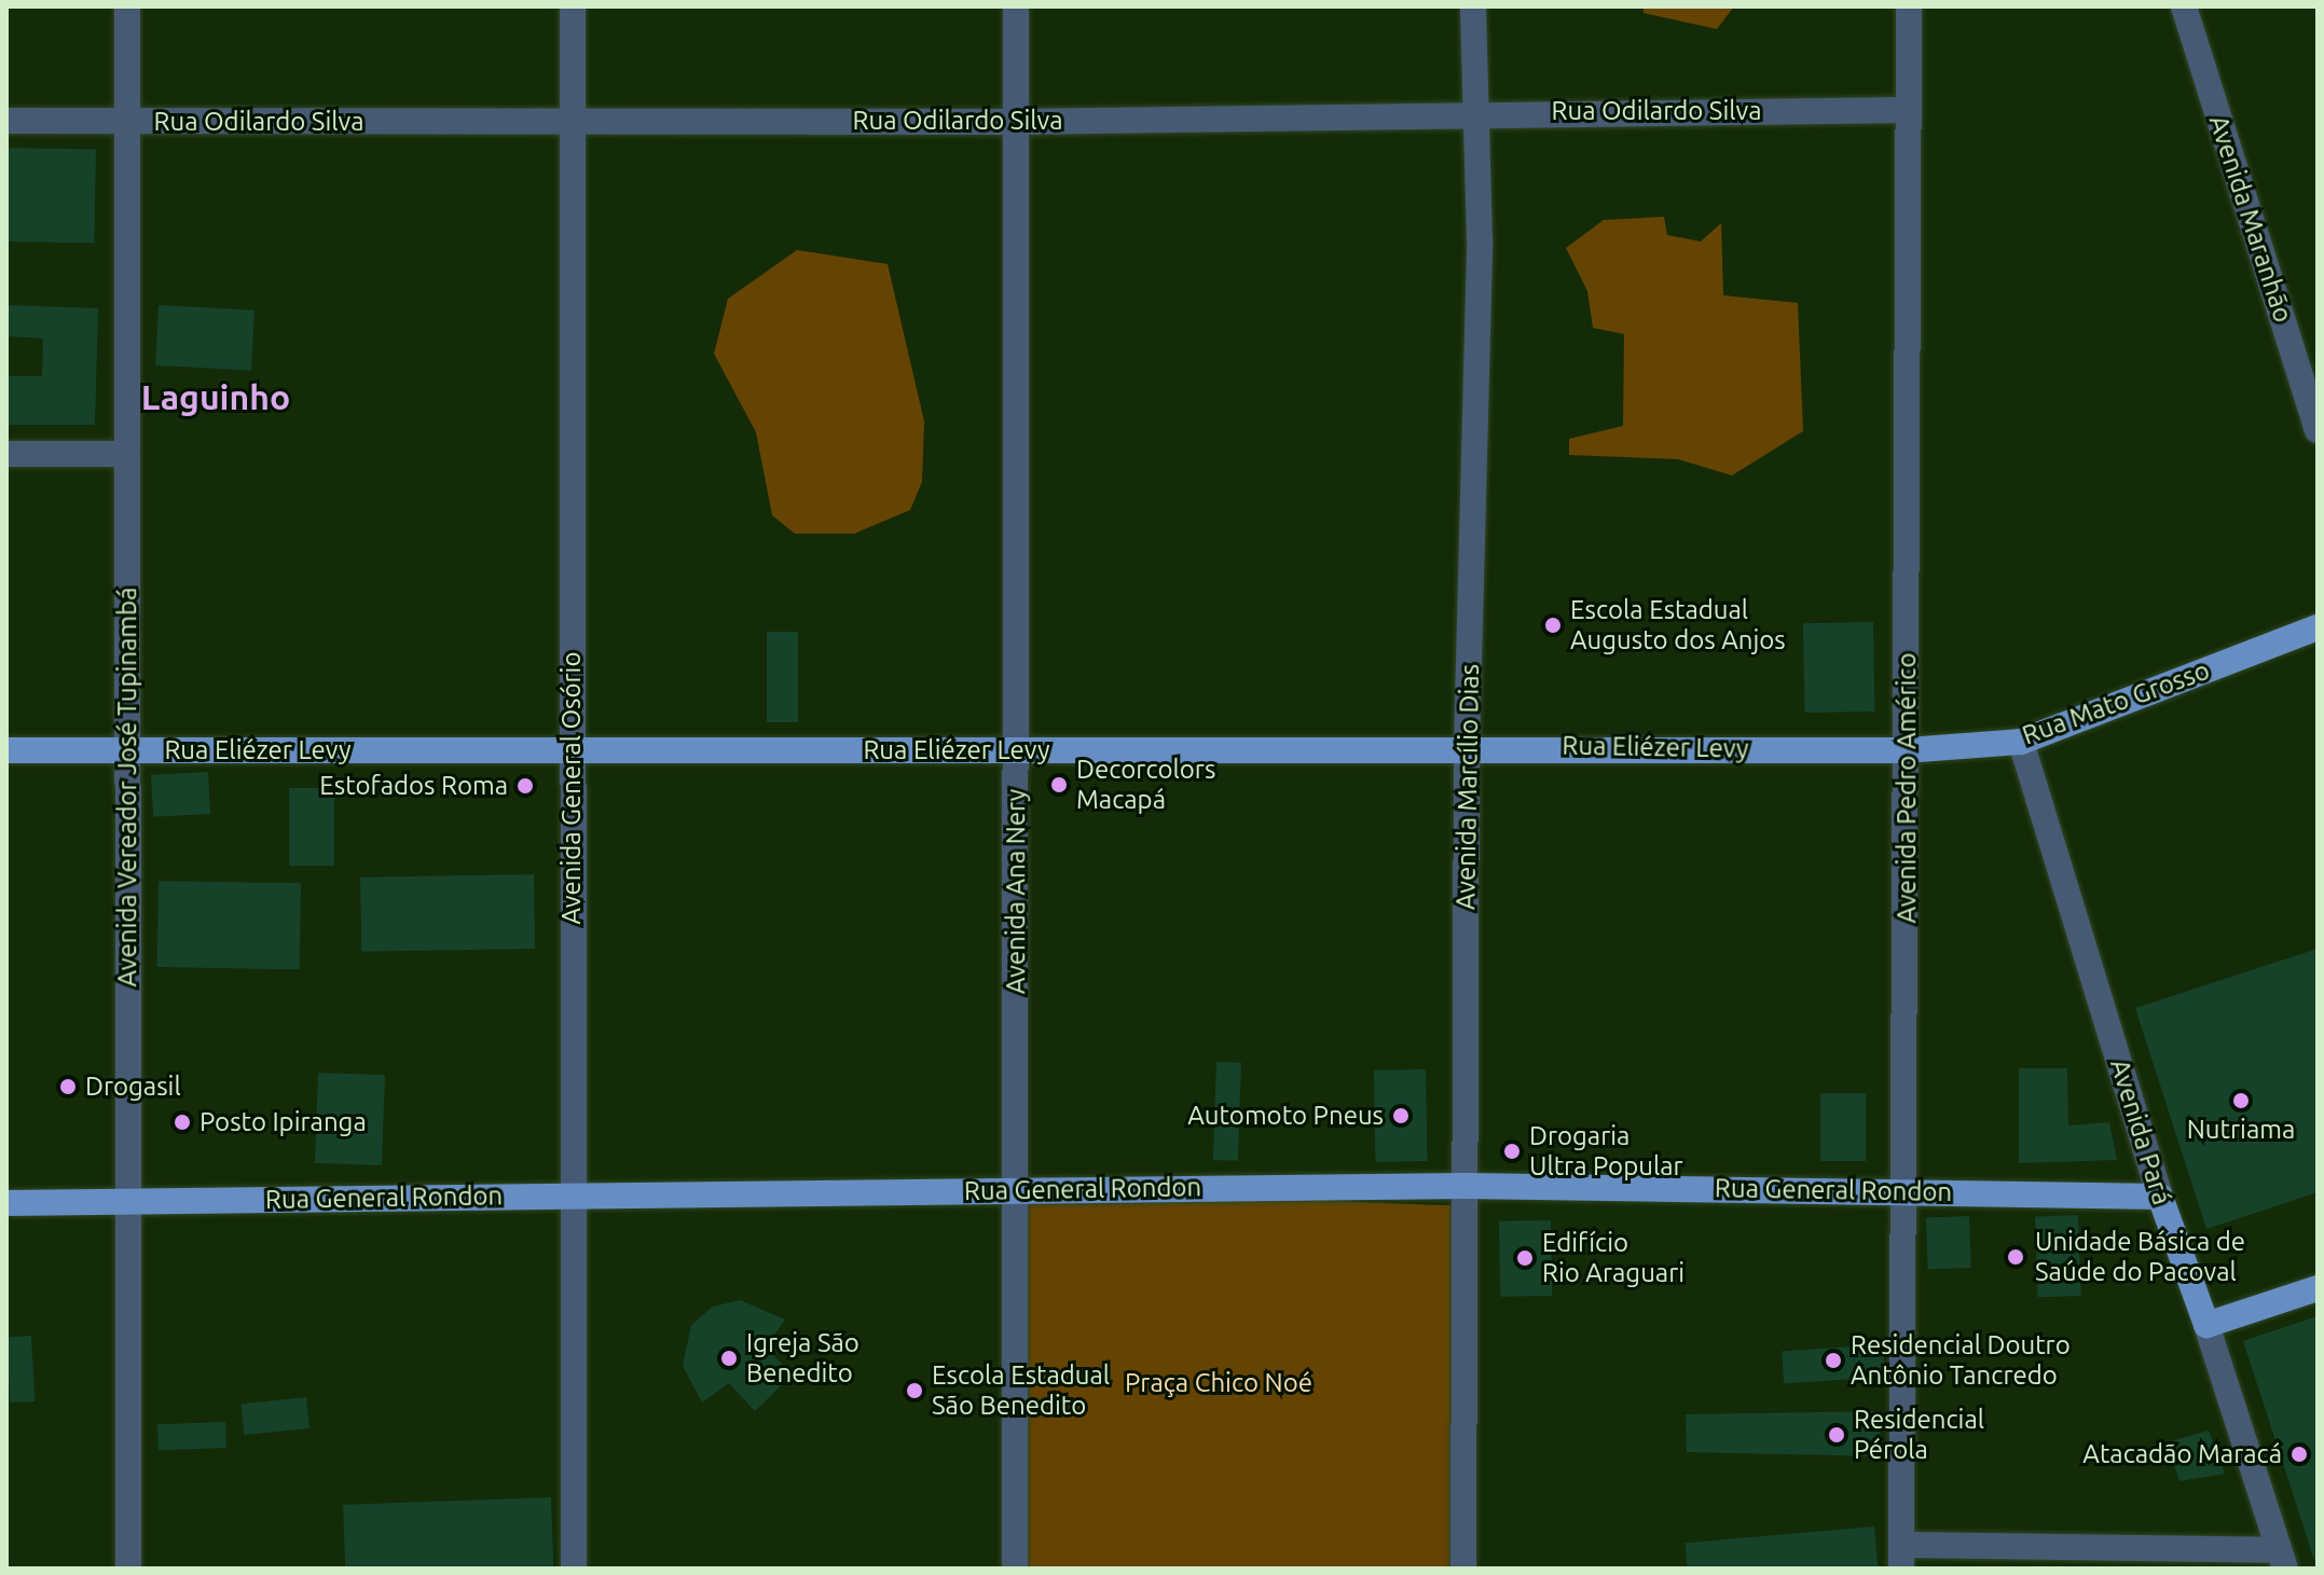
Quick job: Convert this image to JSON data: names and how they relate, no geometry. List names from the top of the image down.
{
  "streets": {
    "main road": [
      "Rua Mato Grosso",
      "Rua Eliézer Levy",
      "Avenida Pará",
      "Rua General Rondon"
    ],
    "street": [
      "Rua Odilardo Silva",
      "Avenida Maranhão",
      "Avenida Vereador José Tupinambá",
      "Avenida Marcílio Dias",
      "Avenida General Osório",
      "Avenida Pedro Américo",
      "Avenida Ana Nery"
    ]
  },
  "crossings": [
    ["Rua Odilardo Silva", "Avenida Vereador José Tupinambá"],
    ["Rua Odilardo Silva", "Avenida Marcílio Dias"],
    ["Rua Odilardo Silva", "Avenida General Osório"],
    ["Rua Odilardo Silva", "Avenida Pedro Américo"],
    ["Rua Odilardo Silva", "Avenida Ana Nery"],
    ["Rua Mato Grosso", "Rua Eliézer Levy"],
    ["Rua Mato Grosso", "Avenida Pedro Américo"],
    ["Rua Mato Grosso", "Avenida Pará"],
    ["Rua Eliézer Levy", "Avenida Vereador José Tupinambá"],
    ["Rua Eliézer Levy", "Avenida Marcílio Dias"],
    ["Rua Eliézer Levy", "Avenida General Osório"],
    ["Rua Eliézer Levy", "Avenida Pedro Américo"],
    ["Rua Eliézer Levy", "Avenida Ana Nery"],
    ["Avenida Vereador José Tupinambá", "Rua General Rondon"],
    ["Avenida Marcílio Dias", "Rua General Rondon"],
    ["Avenida General Osório", "Rua General Rondon"],
    ["Avenida Pedro Américo", "Rua General Rondon"],
    ["Avenida Ana Nery", "Rua General Rondon"],
    ["Avenida Pará", "Rua General Rondon"]
  ],
  "districts": ["Laguinho"],
  "parks": ["Praça Chico Noé"],
  "places": [
    "Escola Estadual Augusto dos Anjos",
    "Decorcolors Macapá",
    "Estofados Roma",
    "Drogasil",
    "Nutriama",
    "Automoto Pneus",
    "Posto Ipiranga",
    "Drogaria Ultra Popular",
    "Unidade Básica de Saúde do Pacoval",
    "Edifício Rio Araguari",
    "Igreja São Benedito",
    "Residencial Doutro Antônio Tancredo",
    "Escola Estadual São Benedito",
    "Residencial Pérola",
    "Atacadão Maracá"
  ]
}
